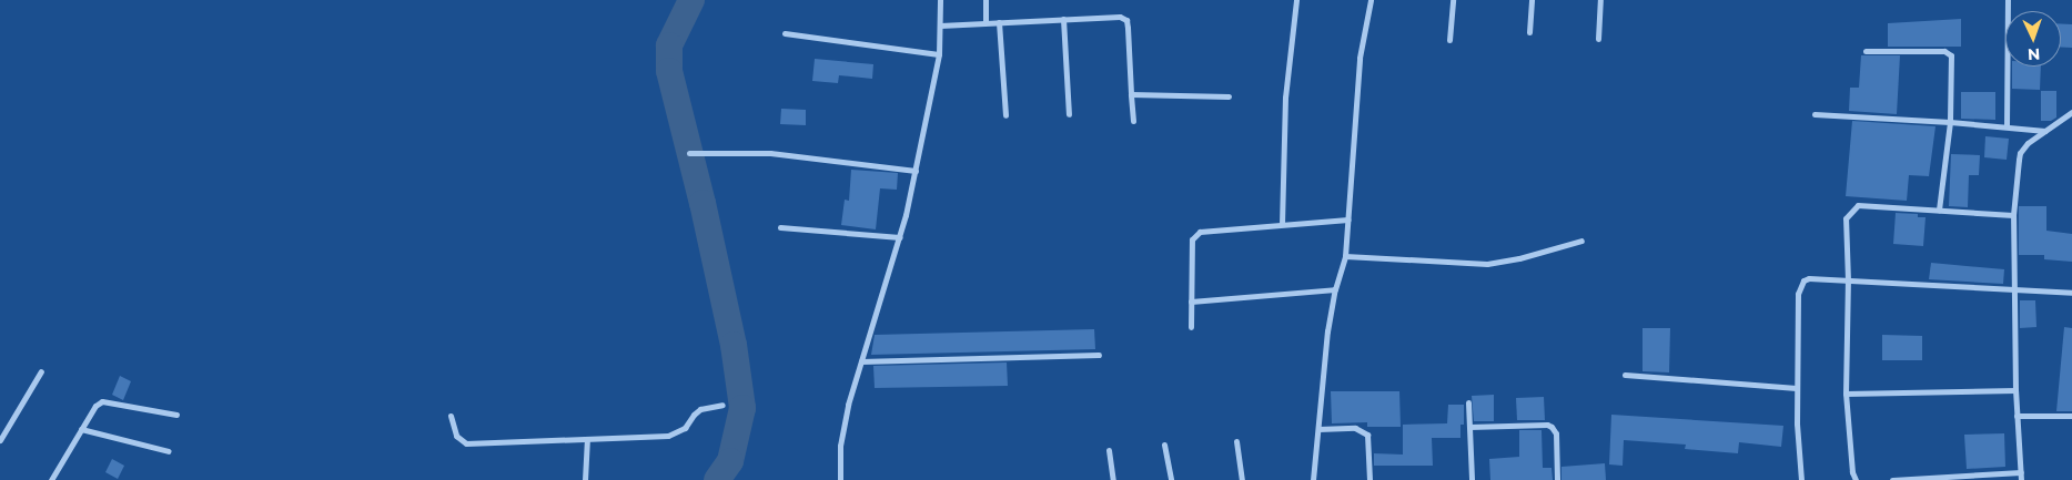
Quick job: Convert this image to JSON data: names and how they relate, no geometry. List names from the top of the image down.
{
  "north": "bottom"
}
